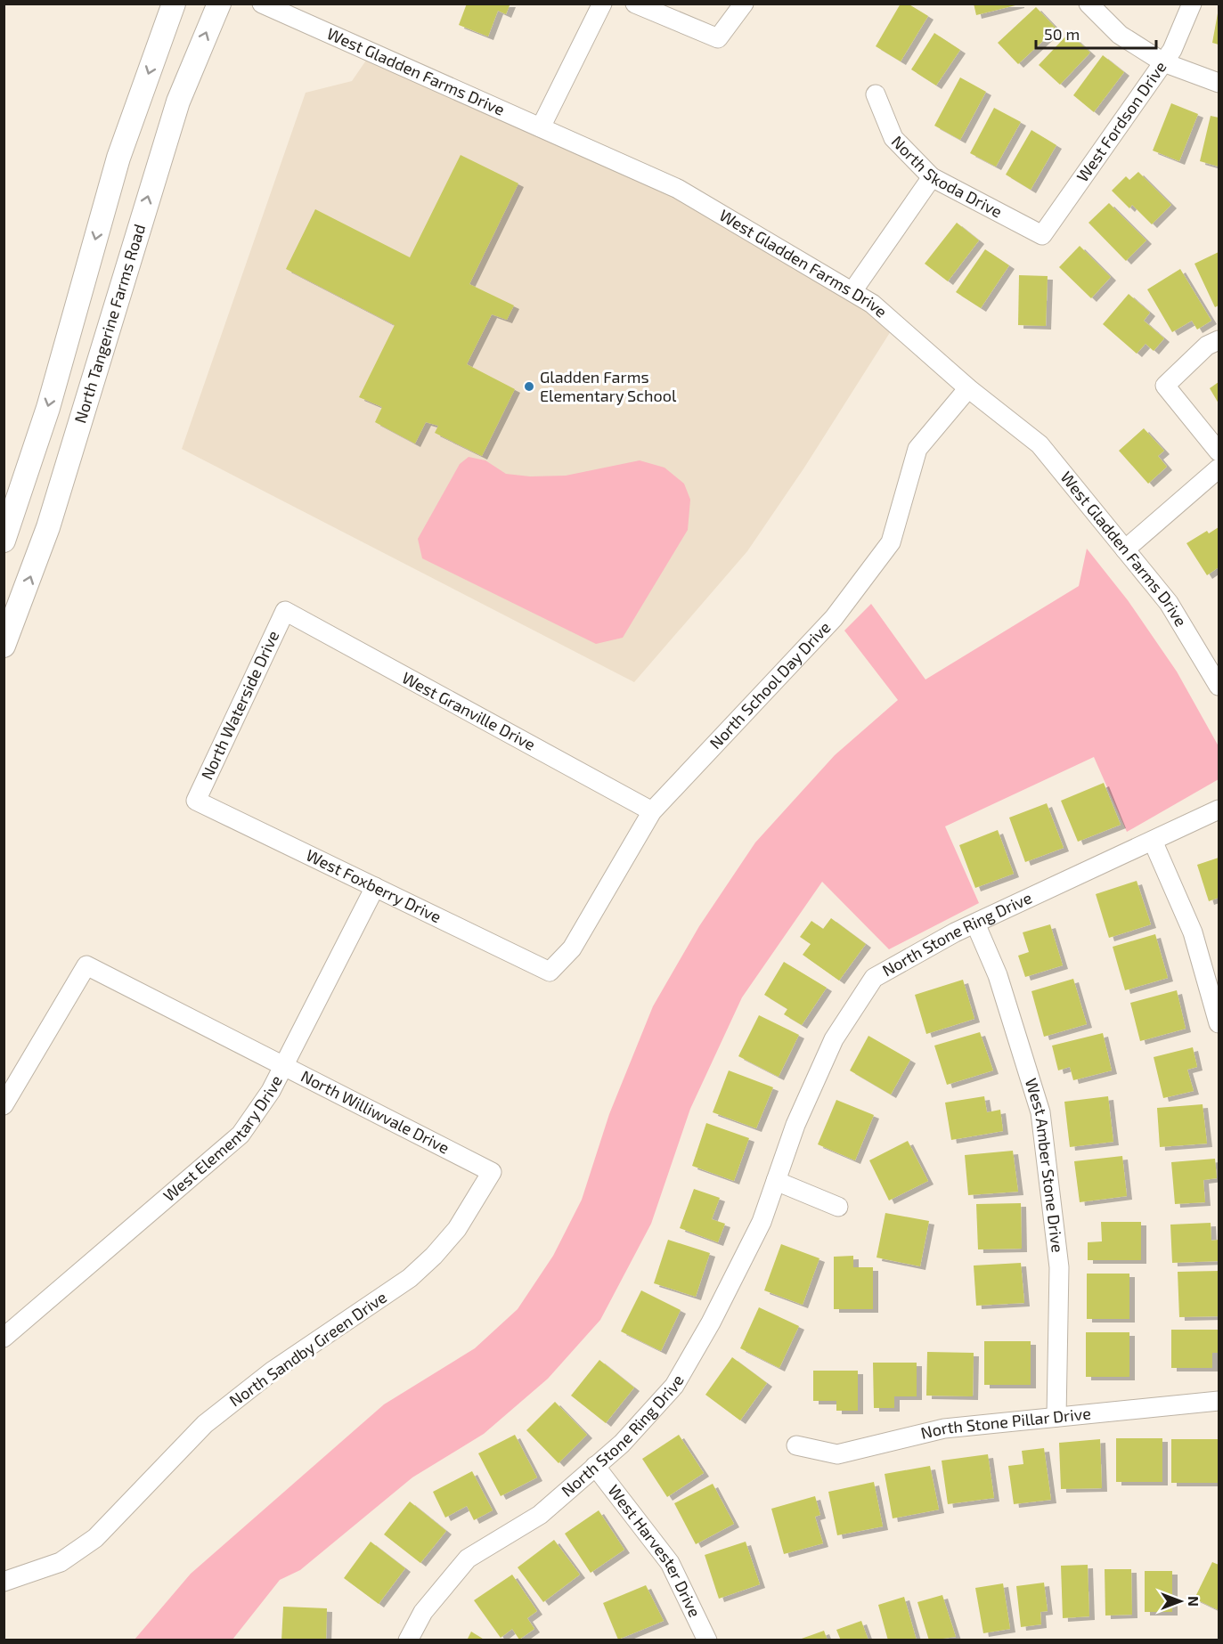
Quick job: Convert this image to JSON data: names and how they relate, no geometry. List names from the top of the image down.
{
  "streets": {
    "main road": ["North Tangerine Farms Road"],
    "street": [
      "West Gladden Farms Drive",
      "West Fordson Drive",
      "North Skoda Drive",
      "North School Day Drive",
      "North Waterside Drive",
      "West Granville Drive",
      "West Foxberry Drive",
      "North Stone Ring Drive",
      "North Williwvale Drive",
      "West Elementary Drive",
      "West Amber Stone Drive",
      "North Sandby Green Drive",
      "North Stone Pillar Drive",
      "West Harvester Drive"
    ]
  },
  "crossings": [
    ["West Gladden Farms Drive", "North School Day Drive"],
    ["West Fordson Drive", "North Skoda Drive"],
    ["North School Day Drive", "West Granville Drive"],
    ["North School Day Drive", "West Foxberry Drive"],
    ["North Waterside Drive", "West Granville Drive"],
    ["North Waterside Drive", "West Foxberry Drive"],
    ["West Foxberry Drive", "West Elementary Drive"],
    ["North Stone Ring Drive", "West Amber Stone Drive"],
    ["North Stone Ring Drive", "West Harvester Drive"],
    ["North Williwvale Drive", "West Elementary Drive"],
    ["North Williwvale Drive", "North Sandby Green Drive"],
    ["West Amber Stone Drive", "North Stone Pillar Drive"]
  ],
  "places": ["Gladden Farms Elementary School"],
  "scale_bar": "50 m",
  "north": "right"
}
